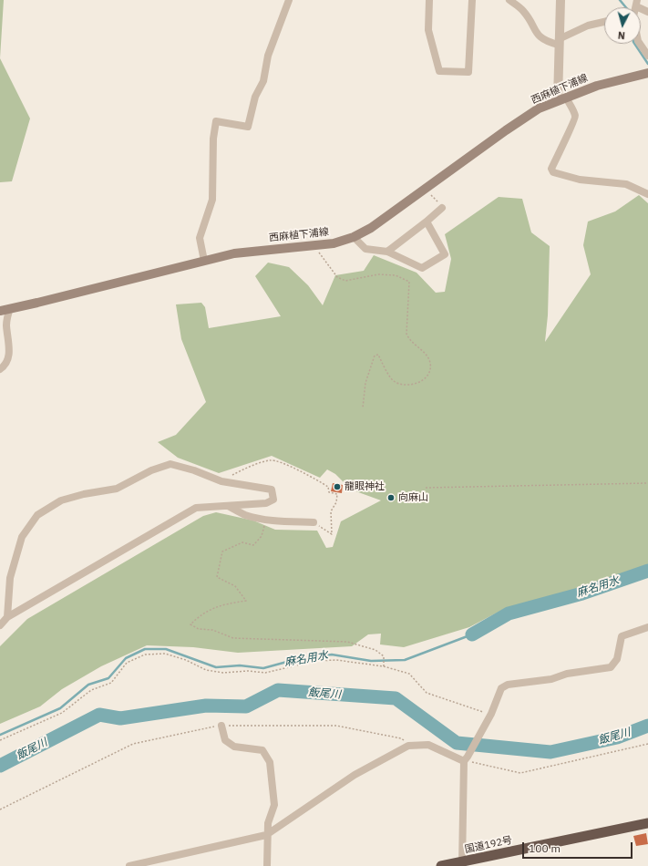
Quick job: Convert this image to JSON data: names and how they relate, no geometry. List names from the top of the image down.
{
  "streets": {
    "highway": ["国道192号"],
    "main road": ["西麻植下浦線"]
  },
  "water": ["麻名用水", "飯尾川"],
  "places": ["龍眼神社", "向麻山"],
  "scale_bar": "100 m",
  "north": "bottom"
}
